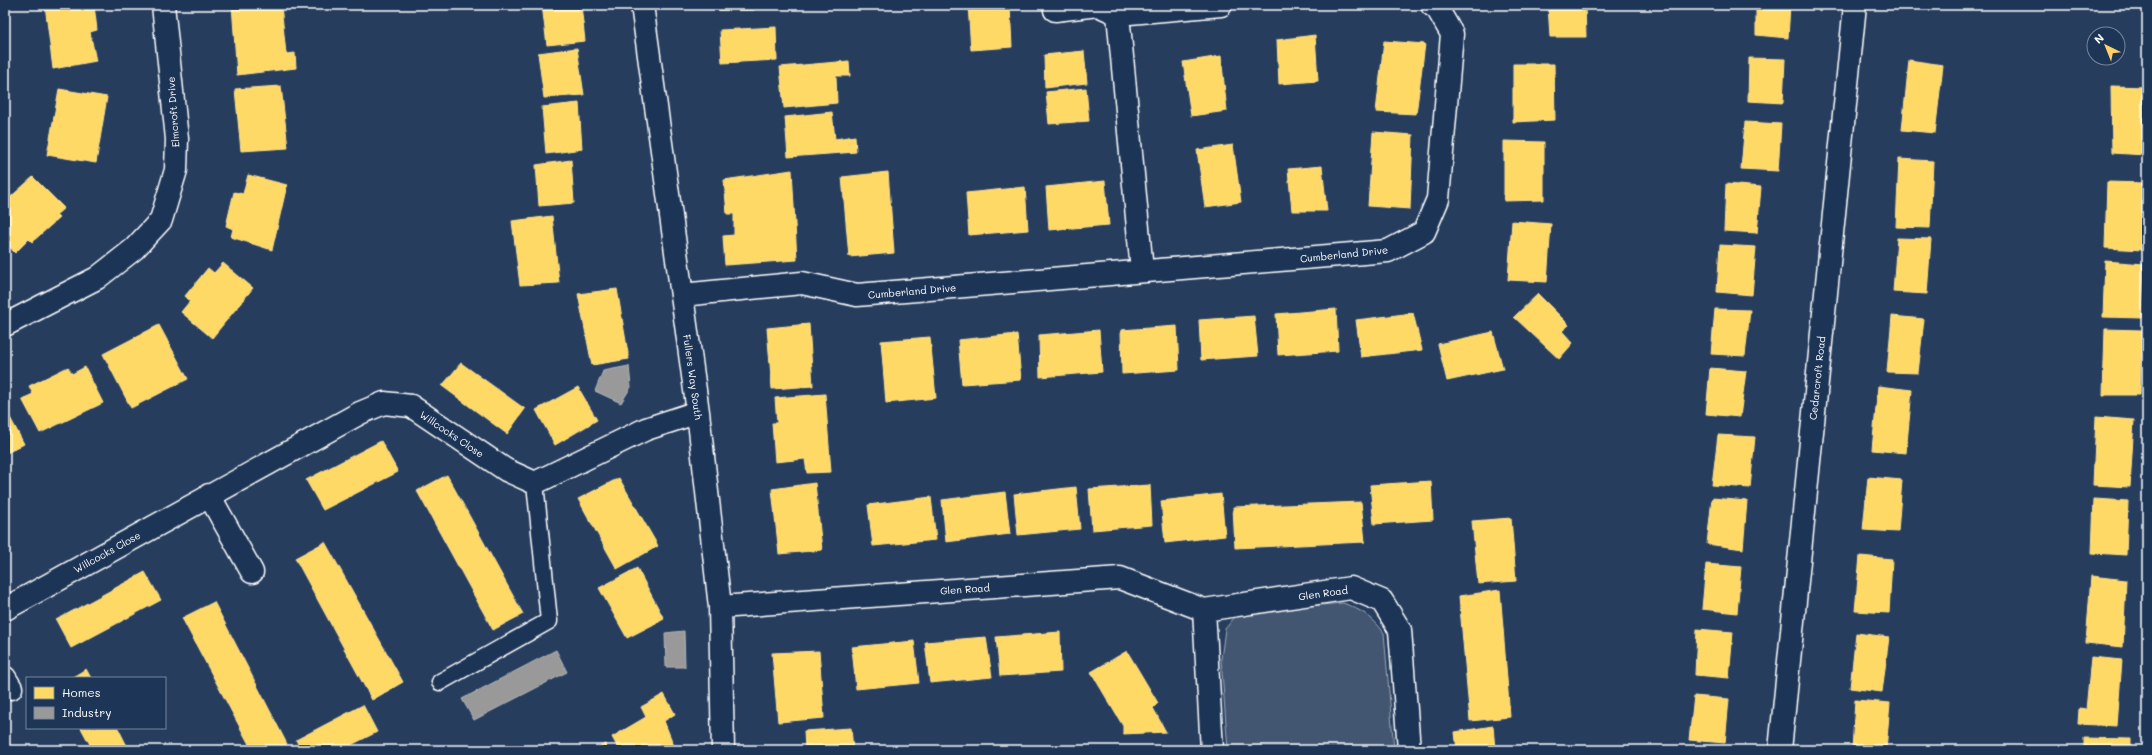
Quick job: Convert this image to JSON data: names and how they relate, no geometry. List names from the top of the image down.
{
  "streets": {
    "street": [
      "Elmcroft Drive",
      "Cumberland Drive",
      "Fullers Way South",
      "Cedarcroft Road",
      "Willcocks Close",
      "Glen Road"
    ]
  },
  "crossings": [
    ["Cumberland Drive", "Fullers Way South"],
    ["Fullers Way South", "Glen Road"]
  ],
  "legend": ["Homes", "Industry"],
  "north": "top left"
}
